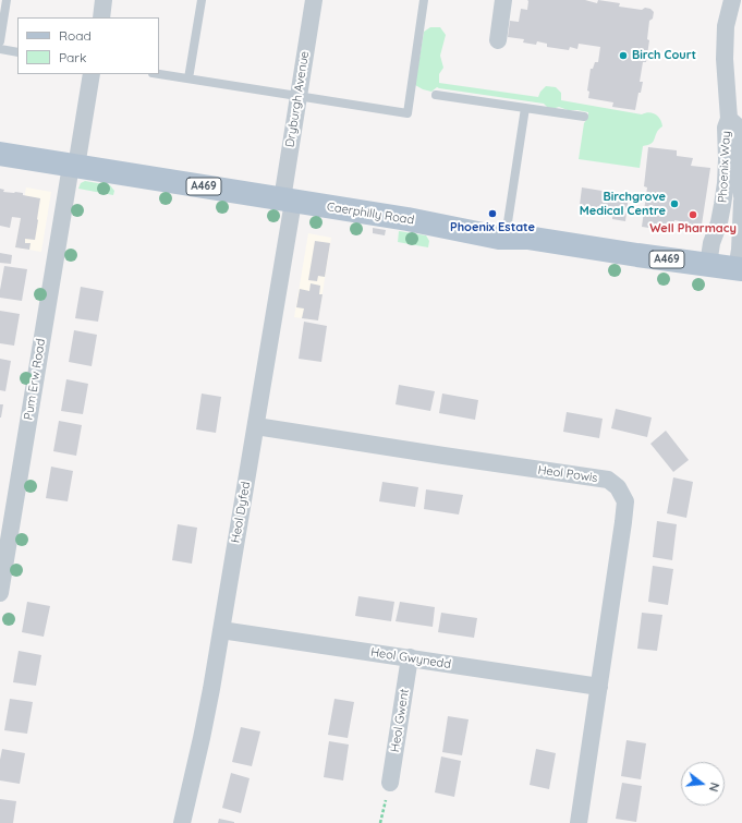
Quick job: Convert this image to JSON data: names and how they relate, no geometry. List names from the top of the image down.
{
  "streets": {
    "main road": ["A469", "Caerphilly Road"],
    "street": [
      "Dryburgh Avenue",
      "Phoenix Way",
      "Pum Erw Road",
      "Heol Powis",
      "Heol Dyfed",
      "Heol Gwynedd",
      "Heol Gwent"
    ]
  },
  "crossings": [
    ["Dryburgh Avenue", "Caerphilly Road"],
    ["Dryburgh Avenue", "Heol Dyfed"],
    ["Phoenix Way", "Caerphilly Road"],
    ["Caerphilly Road", "Pum Erw Road"],
    ["Caerphilly Road", "Heol Dyfed"],
    ["Heol Powis", "Heol Dyfed"],
    ["Heol Powis", "Heol Gwynedd"],
    ["Heol Dyfed", "Heol Gwynedd"],
    ["Heol Gwynedd", "Heol Gwent"]
  ],
  "places": [
    "Birch Court",
    "Birchgrove Medical Centre",
    "Phoenix Estate",
    "Well Pharmacy"
  ],
  "legend": ["Road", "Park"],
  "north": "right"
}
